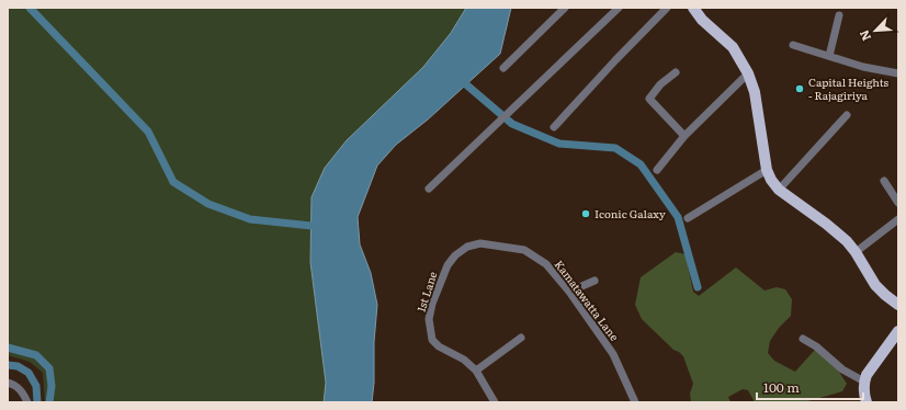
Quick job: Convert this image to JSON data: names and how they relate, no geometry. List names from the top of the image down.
{
  "streets": {
    "street": ["1st Lane", "Kamatawatta Lane"]
  },
  "crossings": [
    ["1st Lane", "Kamatawatta Lane"]
  ],
  "places": ["Capital Heights - Rajagiriya", "Iconic Galaxy"],
  "scale_bar": "100 m",
  "north": "bottom left"
}
